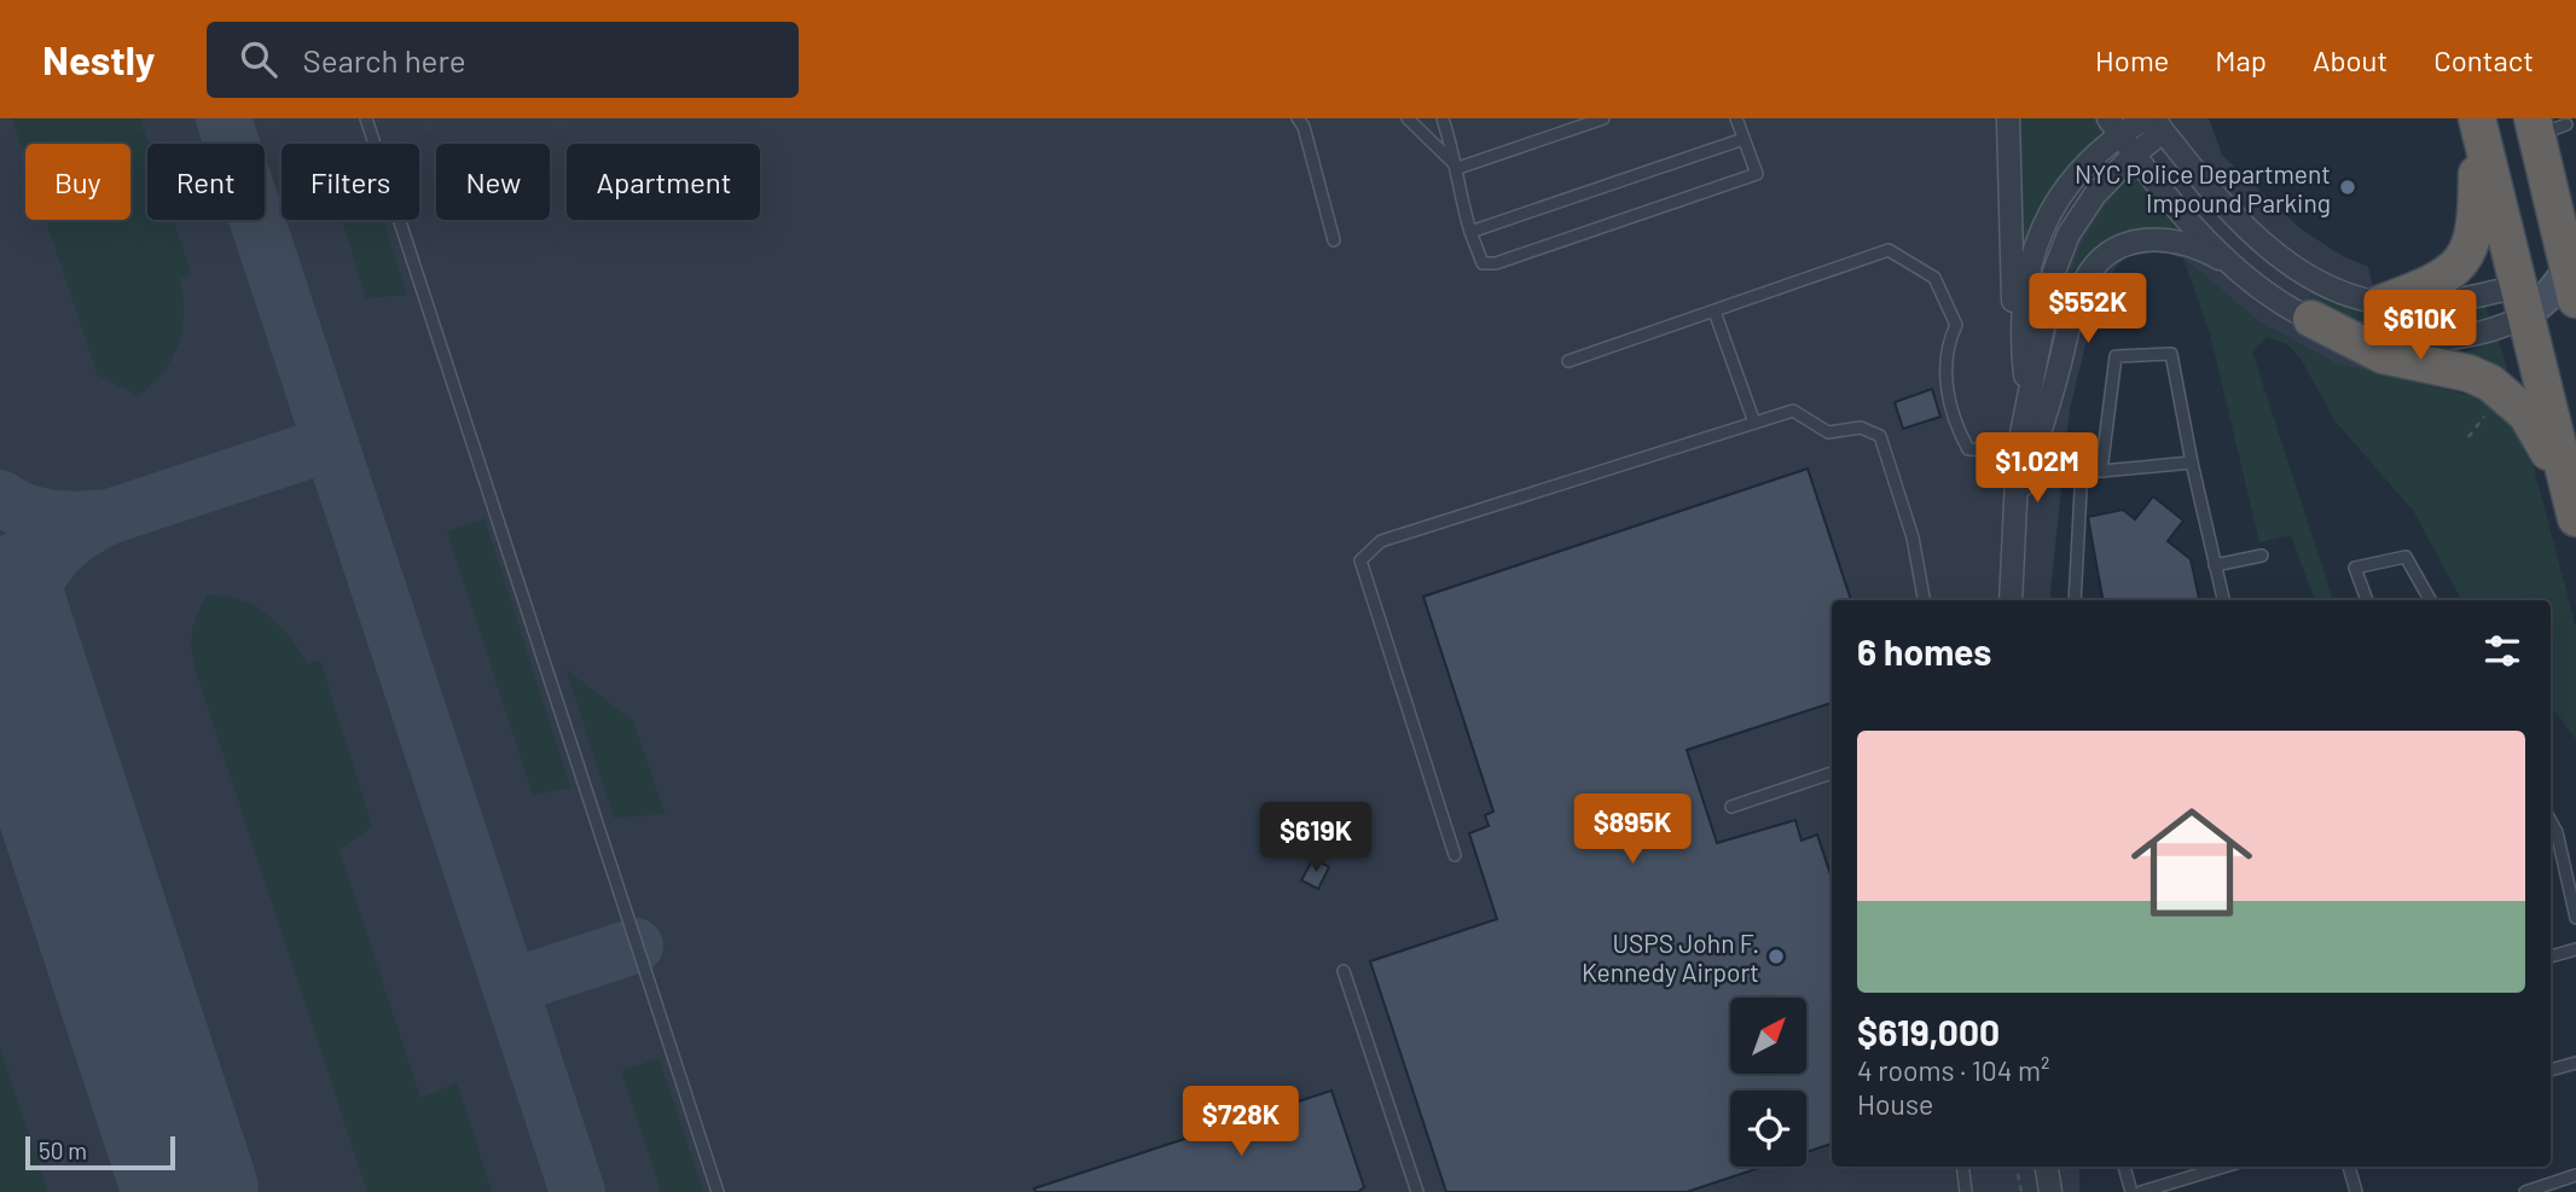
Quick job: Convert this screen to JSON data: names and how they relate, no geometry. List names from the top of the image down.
{
  "places": ["NYC Police Department Impound Parking", "USPS John F. Kennedy Airport"],
  "scale_bar": "50 m",
  "north": "top right",
  "page": {
    "header": "Nestly",
    "search": "Search here",
    "nav": [
      "Home",
      "Map",
      "About",
      "Contact"
    ],
    "chip": [
      "Buy",
      "Rent",
      "Filters",
      "New",
      "Apartment"
    ],
    "price": [
      "$552K",
      "$610K",
      "$1.02M",
      "$895K",
      "$619K",
      "$728K"
    ],
    "heading": "6 homes",
    "list": [
      {
        "name": "$619,000",
        "note": "4 rooms · 104 m² · House"
      }
    ],
    "scale": "50 m"
  }
}
